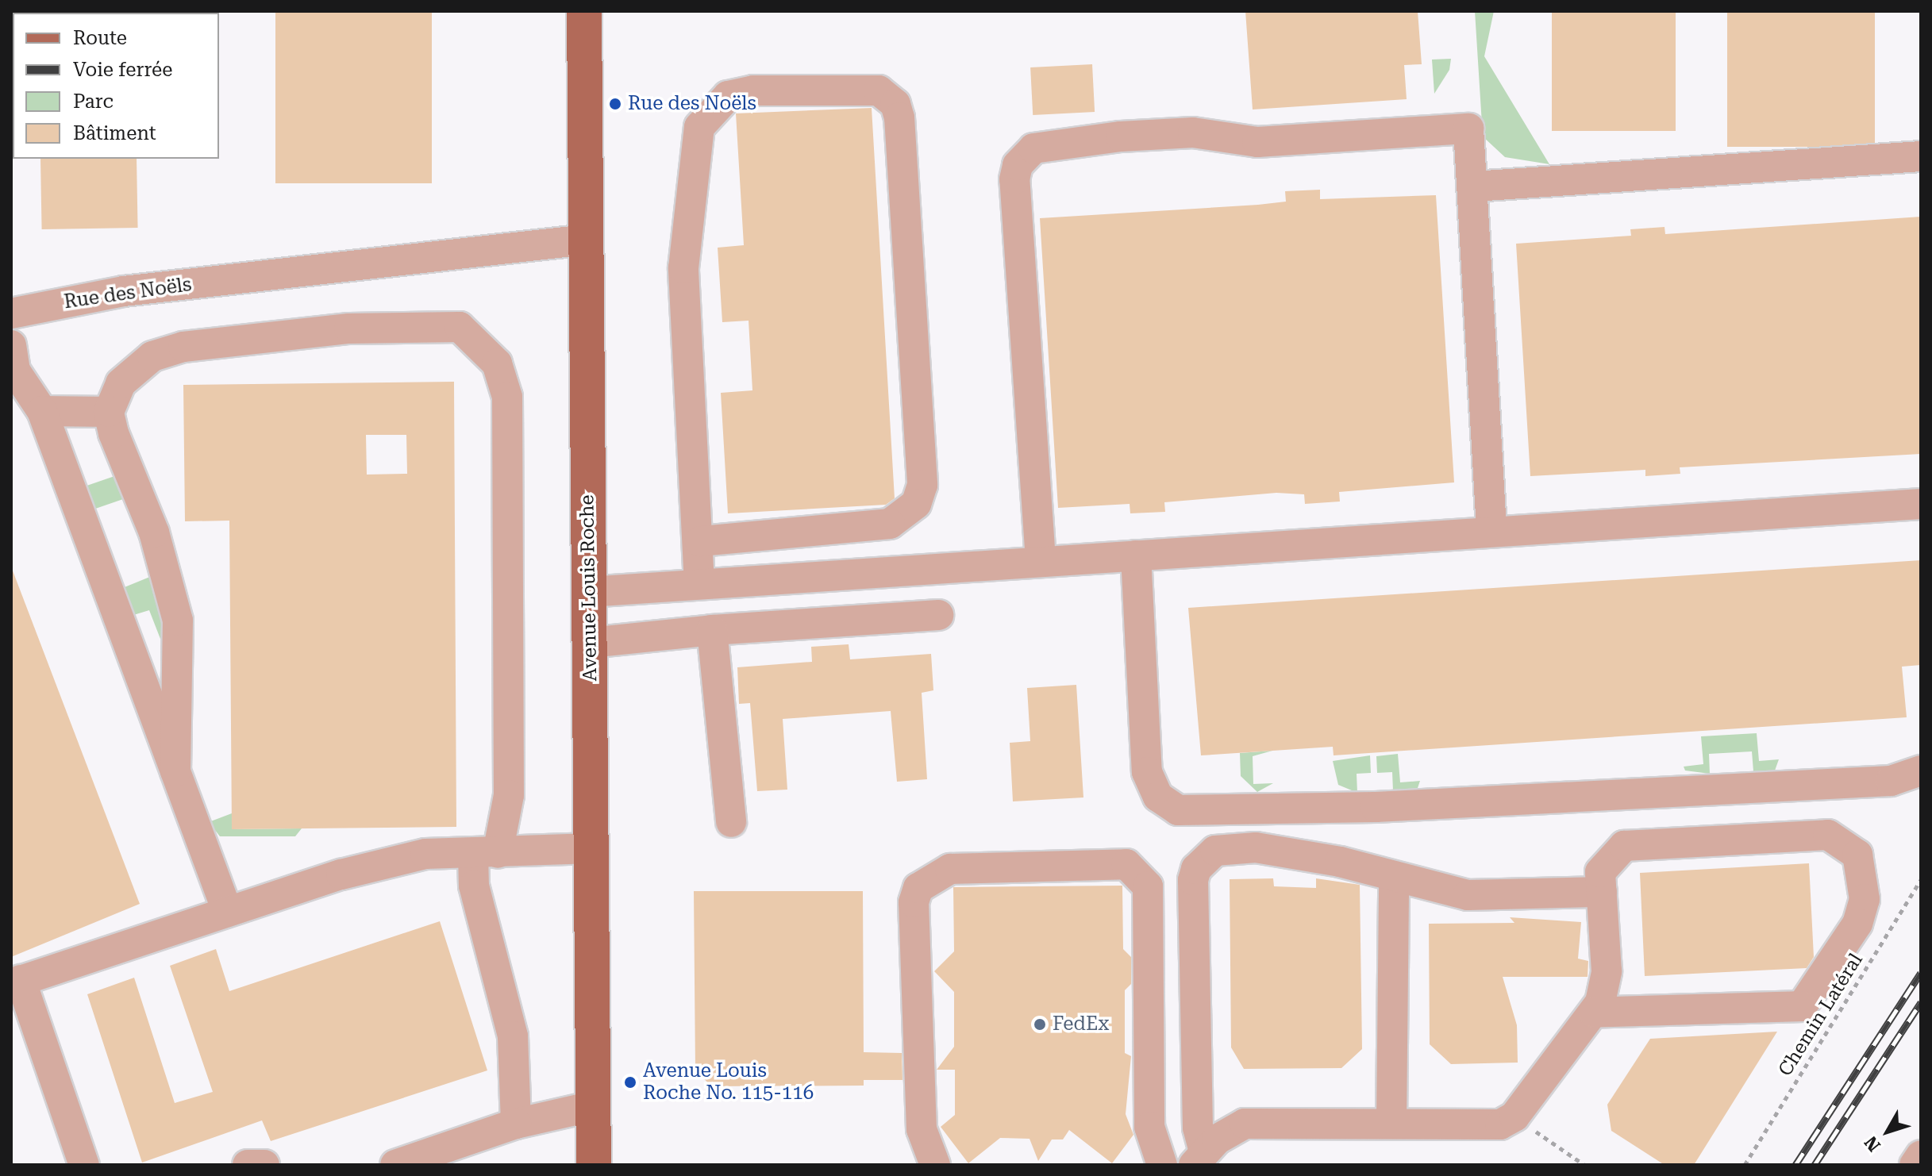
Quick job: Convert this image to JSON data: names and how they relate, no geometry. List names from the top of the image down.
{
  "streets": {
    "main road": ["Avenue Louis Roche"],
    "street": ["Rue des Noëls"],
    "path": ["Chemin Latéral"]
  },
  "crossings": [
    ["Rue des Noëls", "Avenue Louis Roche"]
  ],
  "places": ["Rue des Noëls", "FedEx", "Avenue Louis Roche No. 115-116"],
  "legend": [
    "Route",
    "Voie ferrée",
    "Parc",
    "Bâtiment"
  ],
  "north": "bottom left"
}
